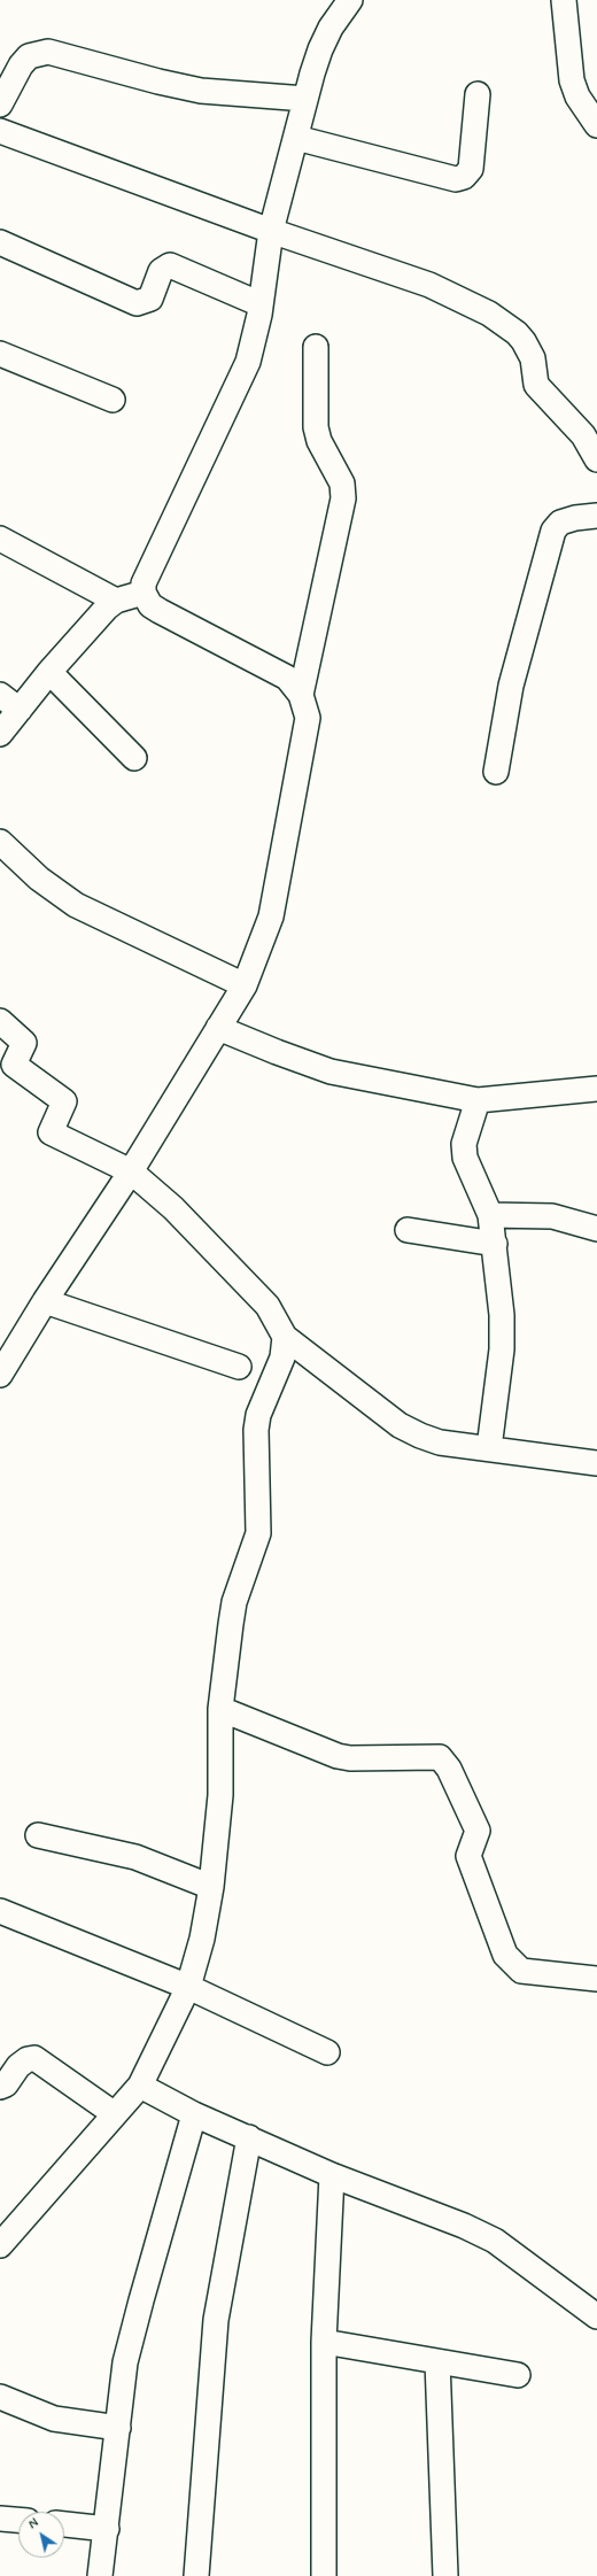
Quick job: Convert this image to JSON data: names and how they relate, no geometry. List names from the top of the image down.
{
  "north": "top left"
}
